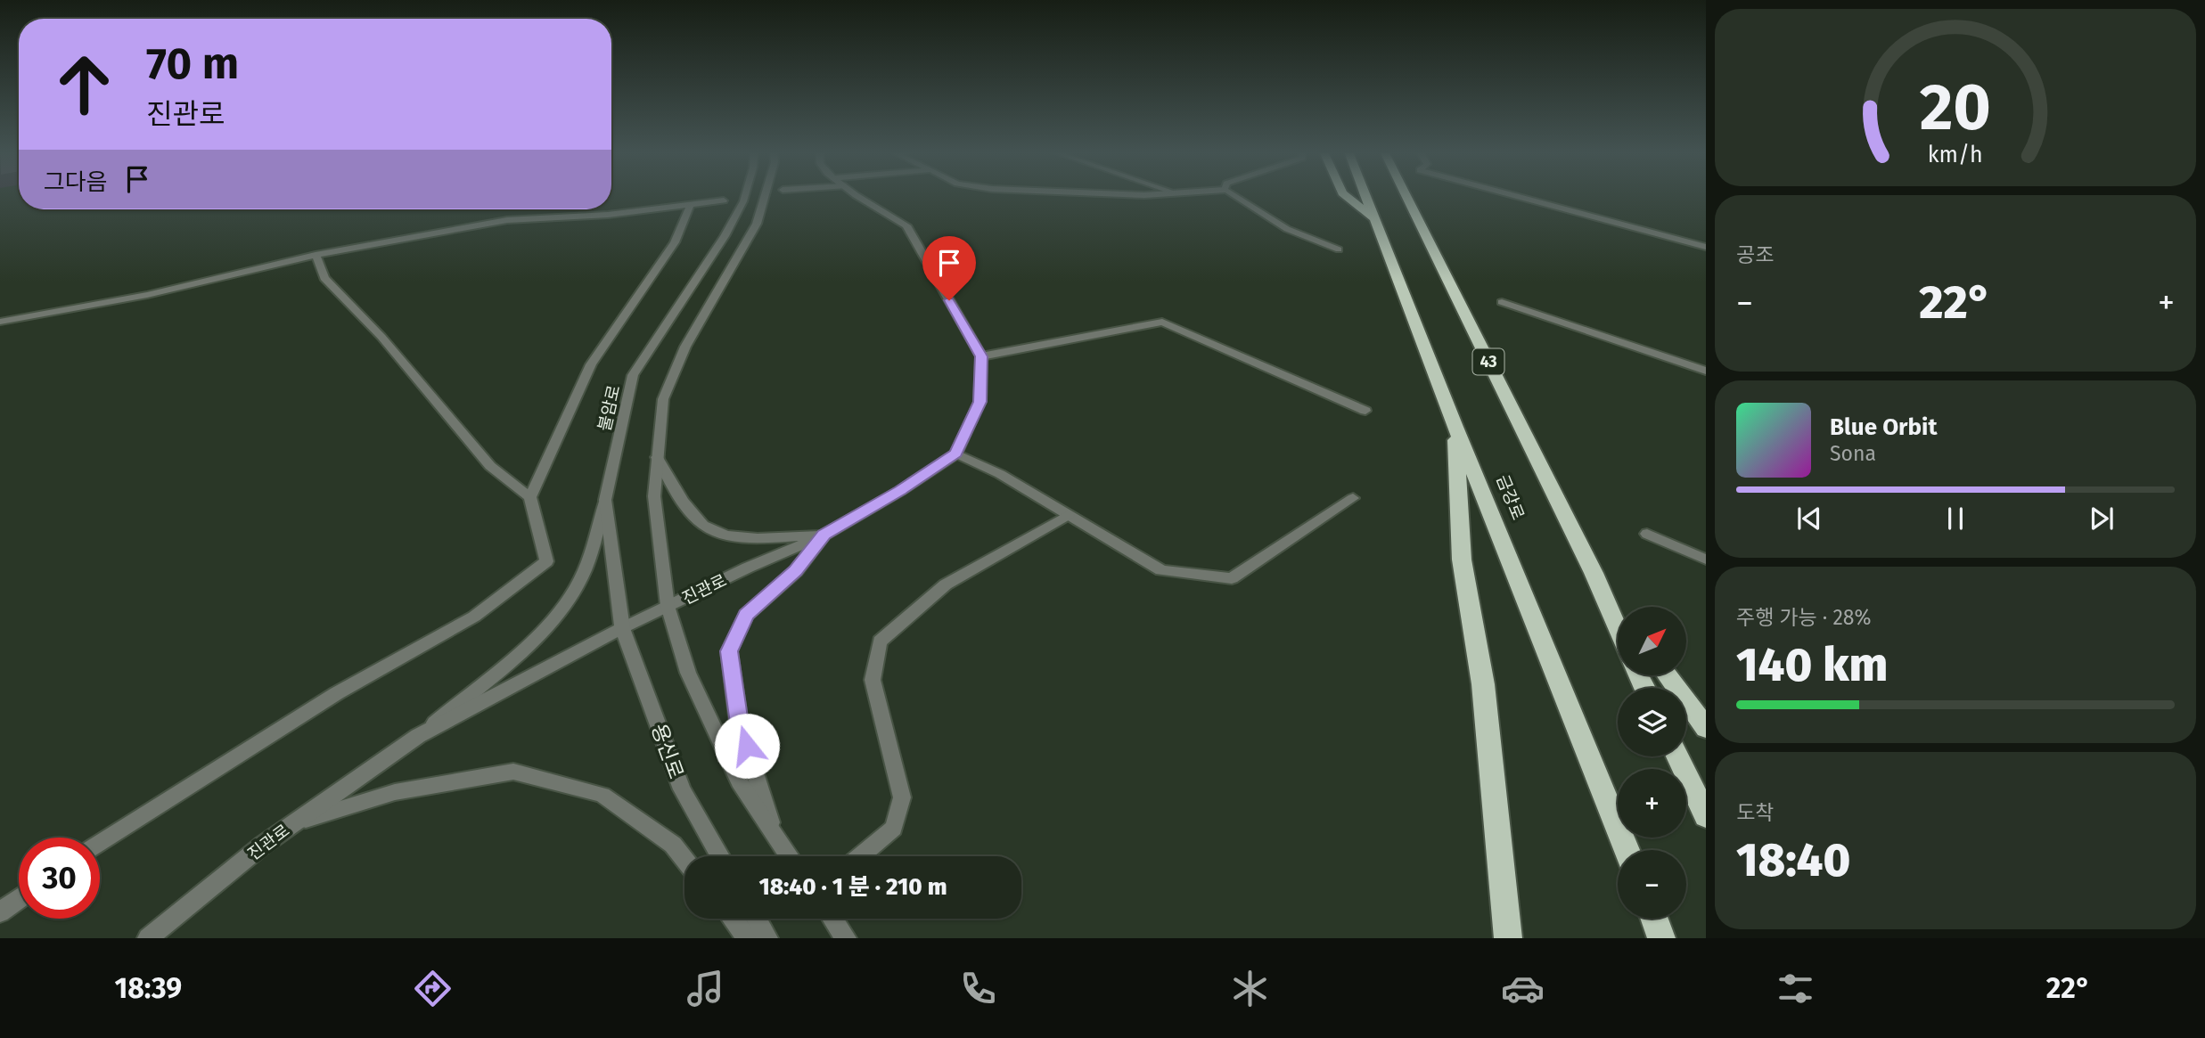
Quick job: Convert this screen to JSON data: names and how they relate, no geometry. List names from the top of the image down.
{
  "streets": {
    "highway": ["43", "금강로"],
    "street": ["불암로", "진관로", "용신로"]
  },
  "crossings": [
    ["불암로", "진관로"],
    ["불암로", "용신로"],
    ["진관로", "용신로"]
  ],
  "north": "top right",
  "page": {
    "turn": ["70 m", "진관로"],
    "then": "그다음",
    "tile": [
      "공조",
      ["주행 가능 · 28%", "140 km"],
      ["도착", "18:40"]
    ],
    "heat": ["−", "22°", "+"],
    "song": ["Blue Orbit", "Sona"],
    "map_buttons": ["+", "−"],
    "limit": "30",
    "trip": "18:40 · 1 분 · 210 m",
    "tabs": ["18:39", "22°"],
    "gauge": ["20", "km/h"]
  }
}
